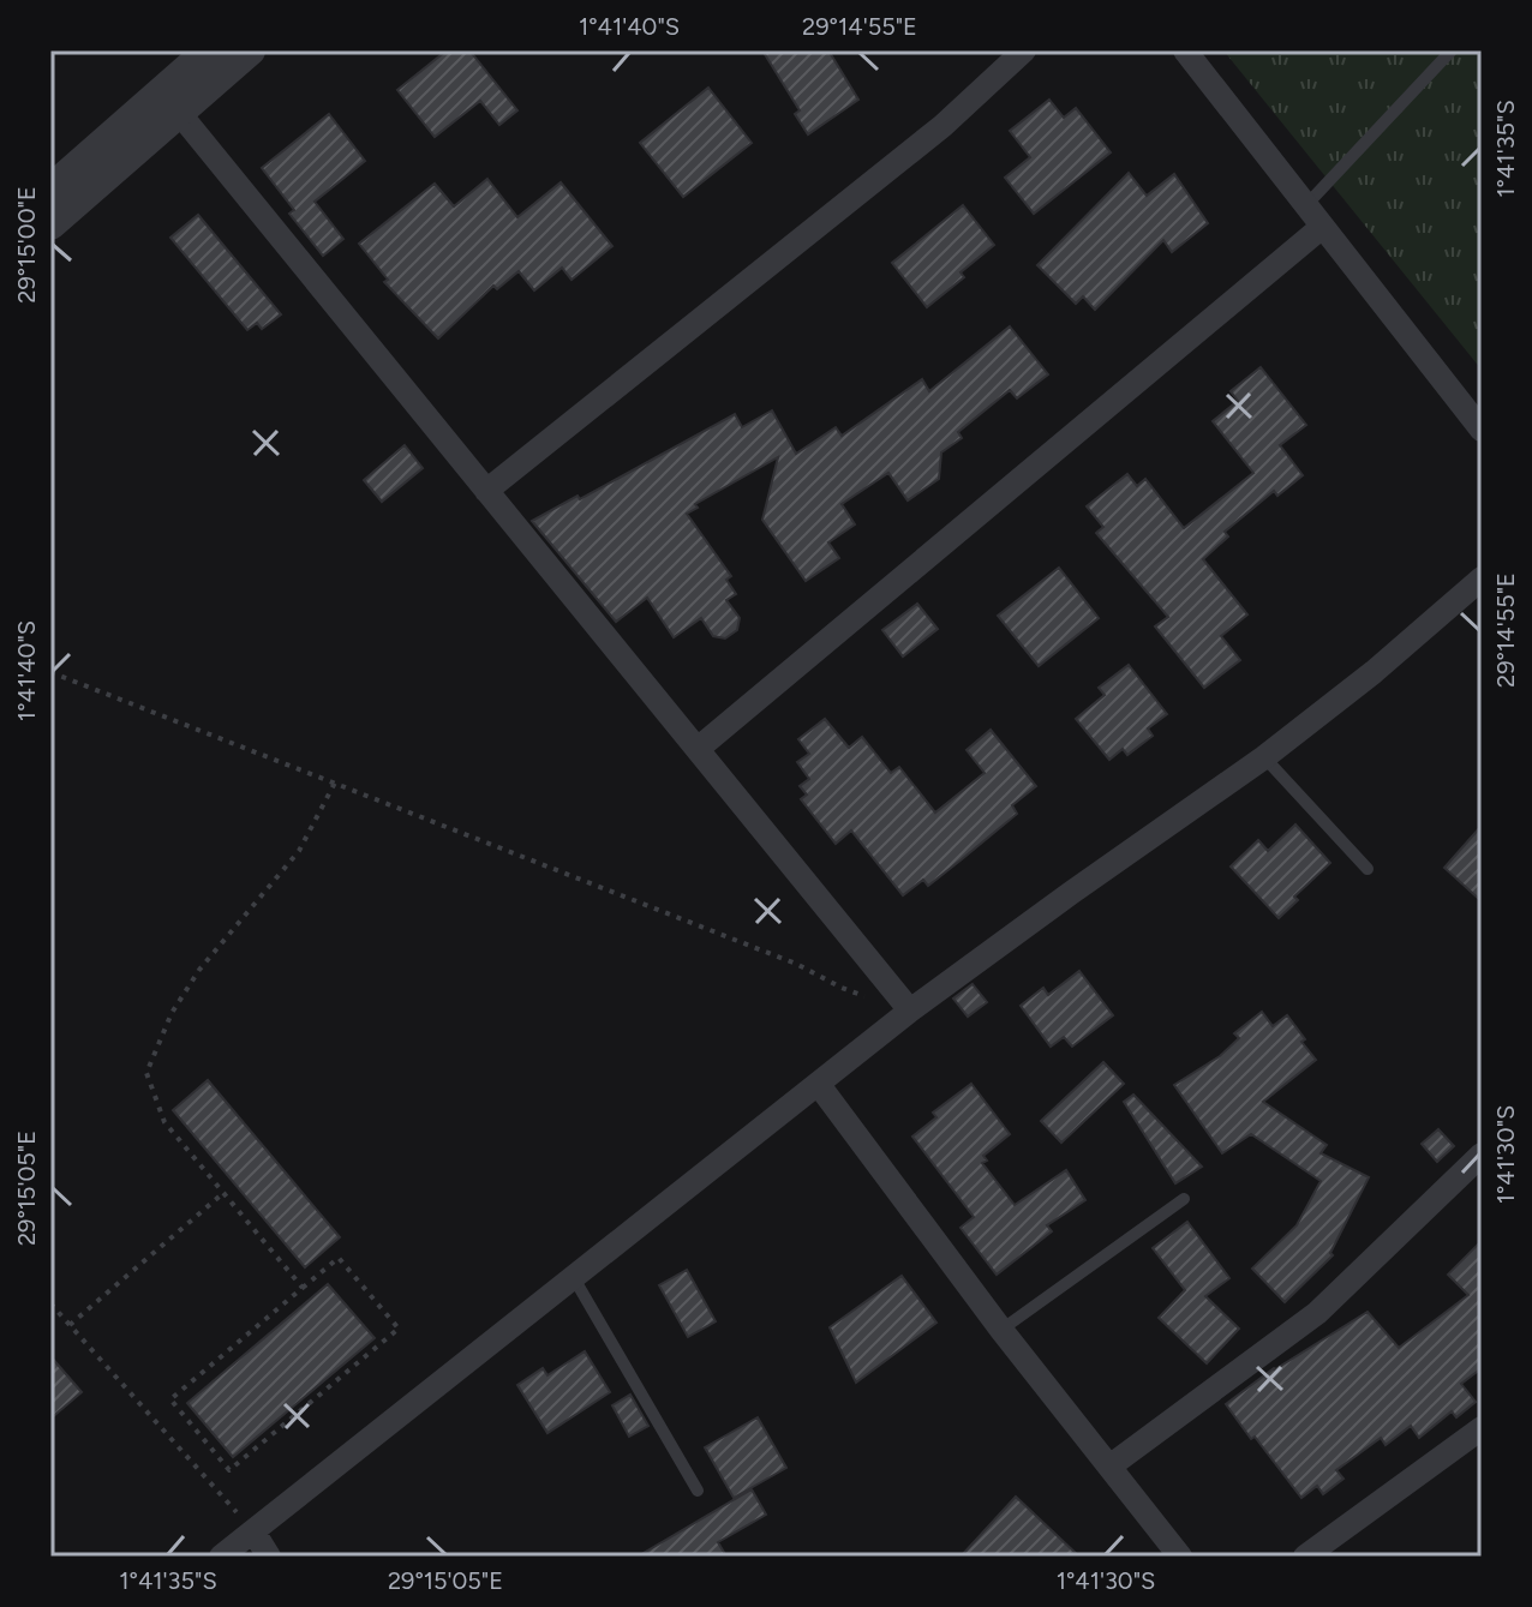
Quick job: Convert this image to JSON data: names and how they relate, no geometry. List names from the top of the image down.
{
  "coordinates": [
    "1°41'40\"S",
    "29°14'55\"E",
    "1°41'35\"S",
    "29°15'00\"E",
    "1°41'30\"S",
    "29°15'05\"E"
  ]
}
